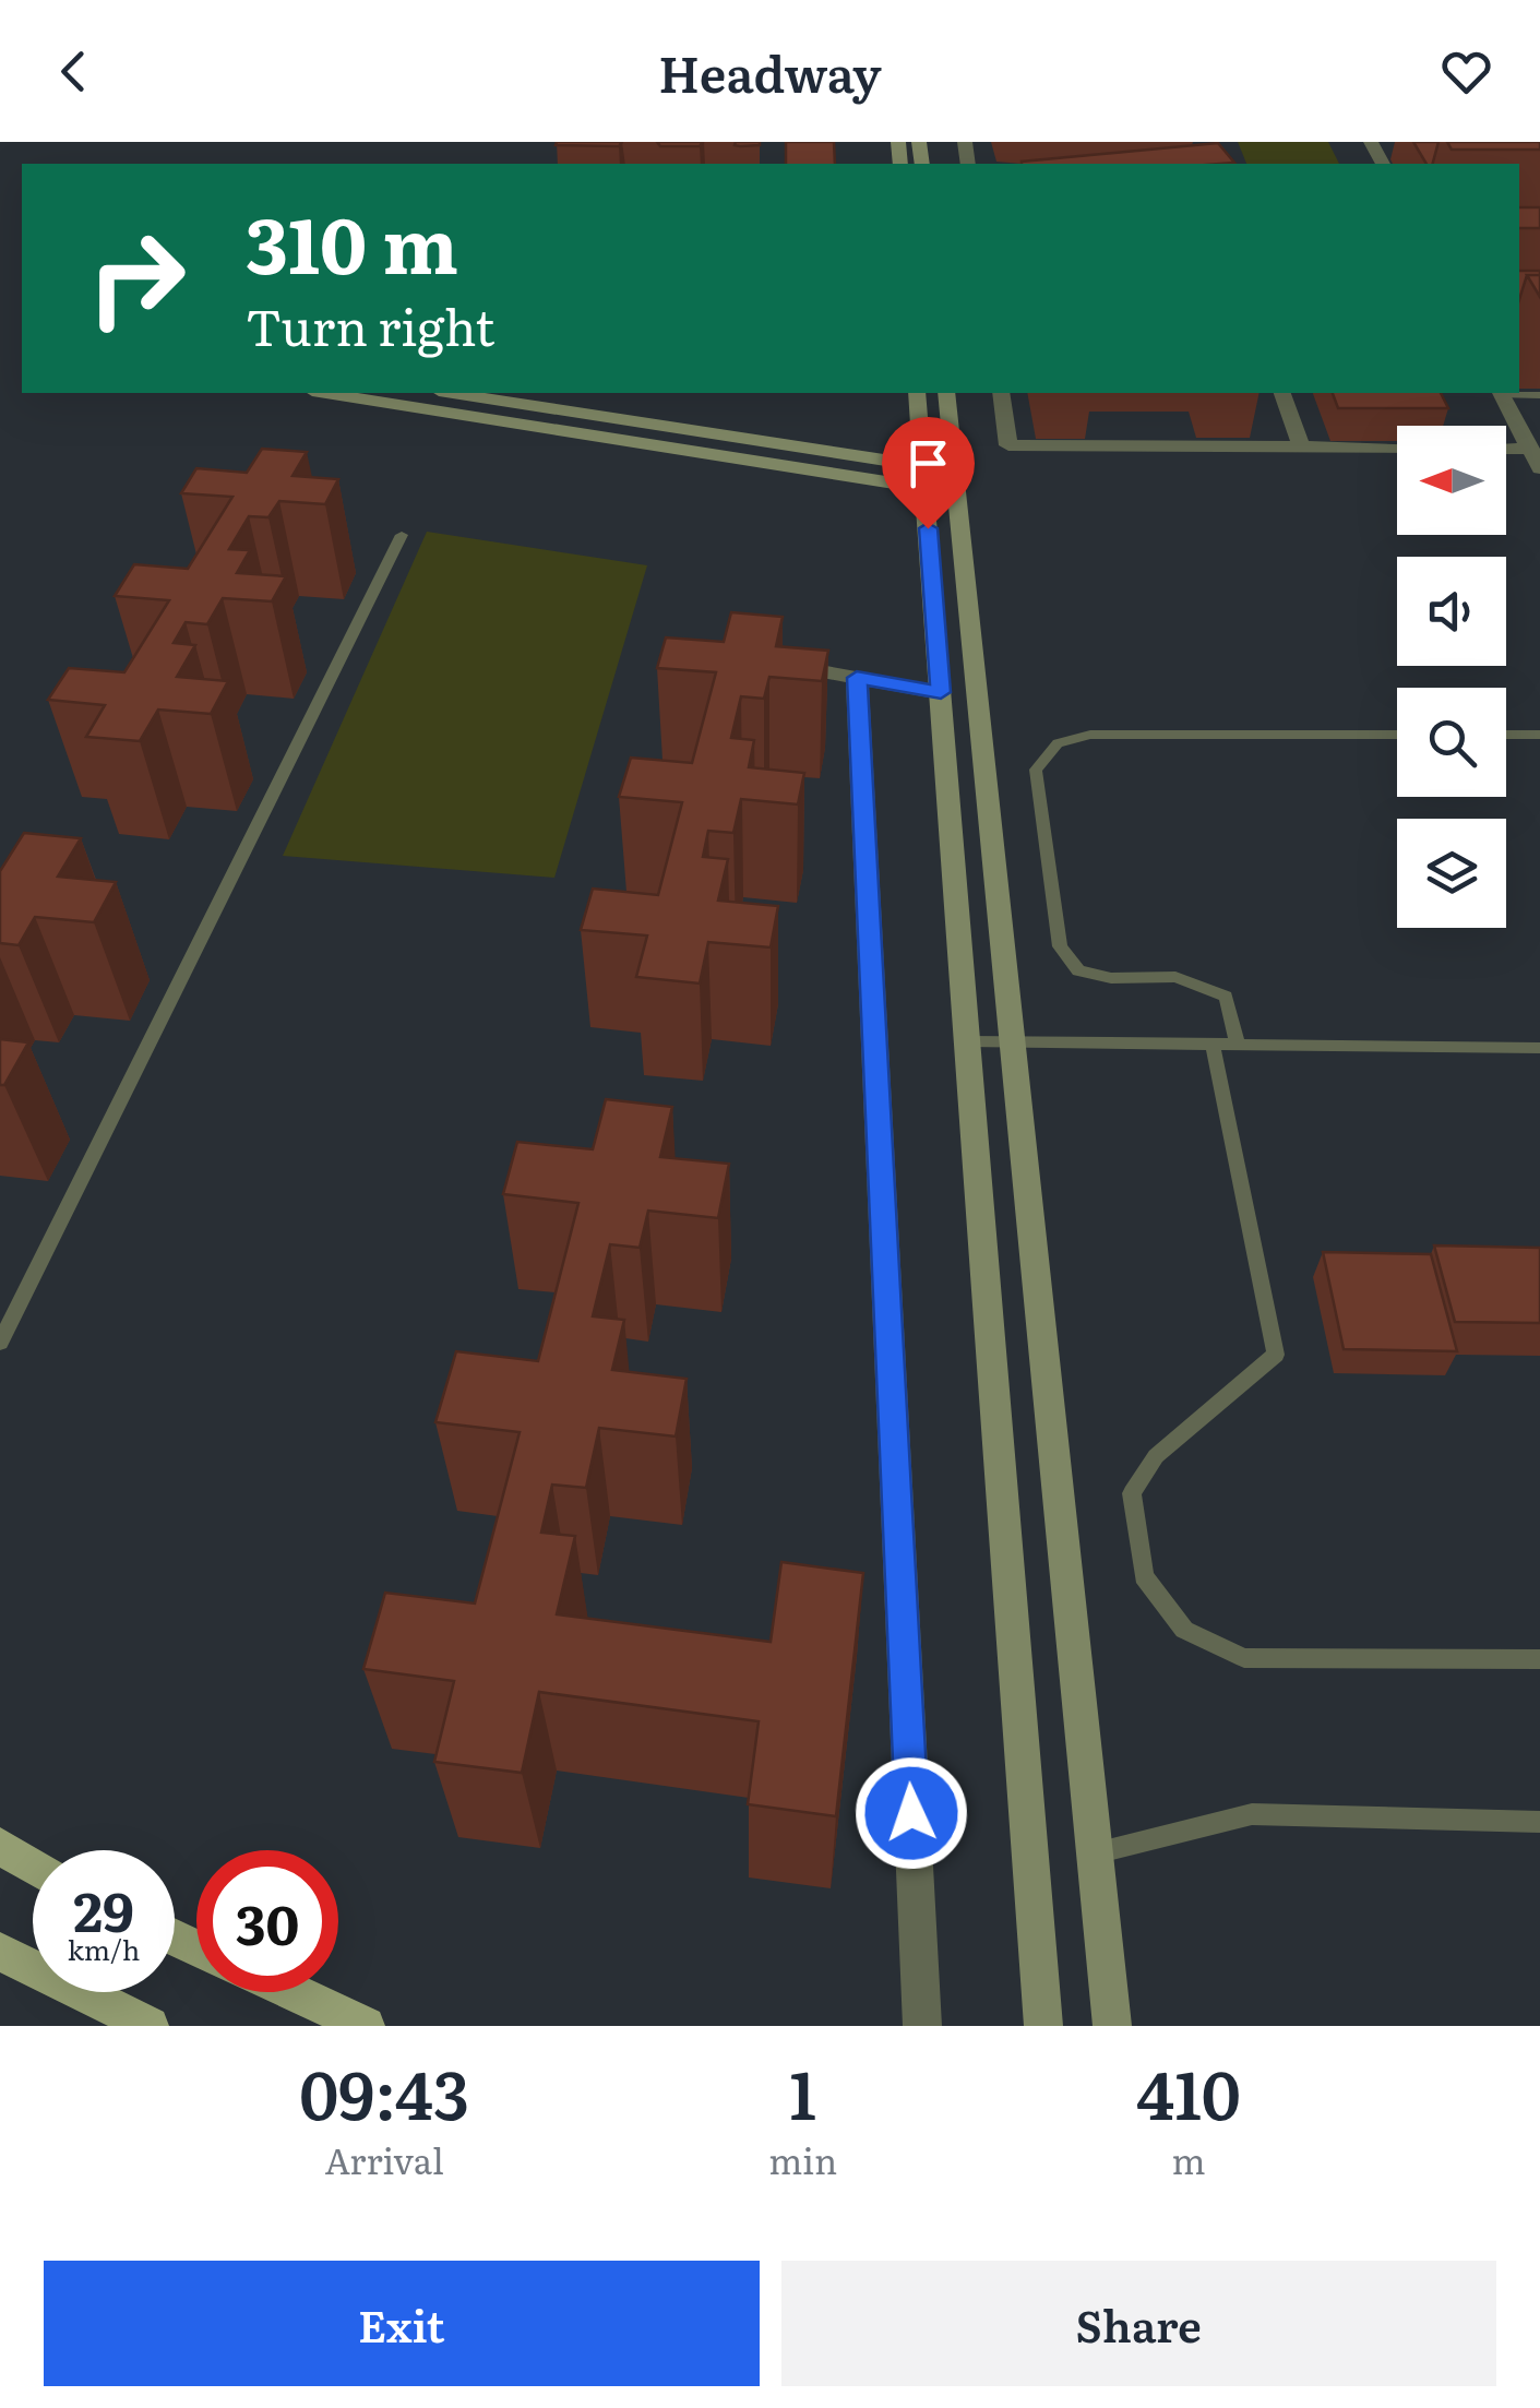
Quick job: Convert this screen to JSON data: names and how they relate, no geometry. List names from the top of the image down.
{
  "north": "left",
  "page": {
    "header": "Headway",
    "turn": ["310 m", "Turn right"],
    "speed": "29 km/h",
    "limit": "30",
    "eta": [
      "09:43",
      "Arrival",
      "1",
      "min",
      "410",
      "m"
    ],
    "buttons": ["Exit", "Share"]
  }
}
